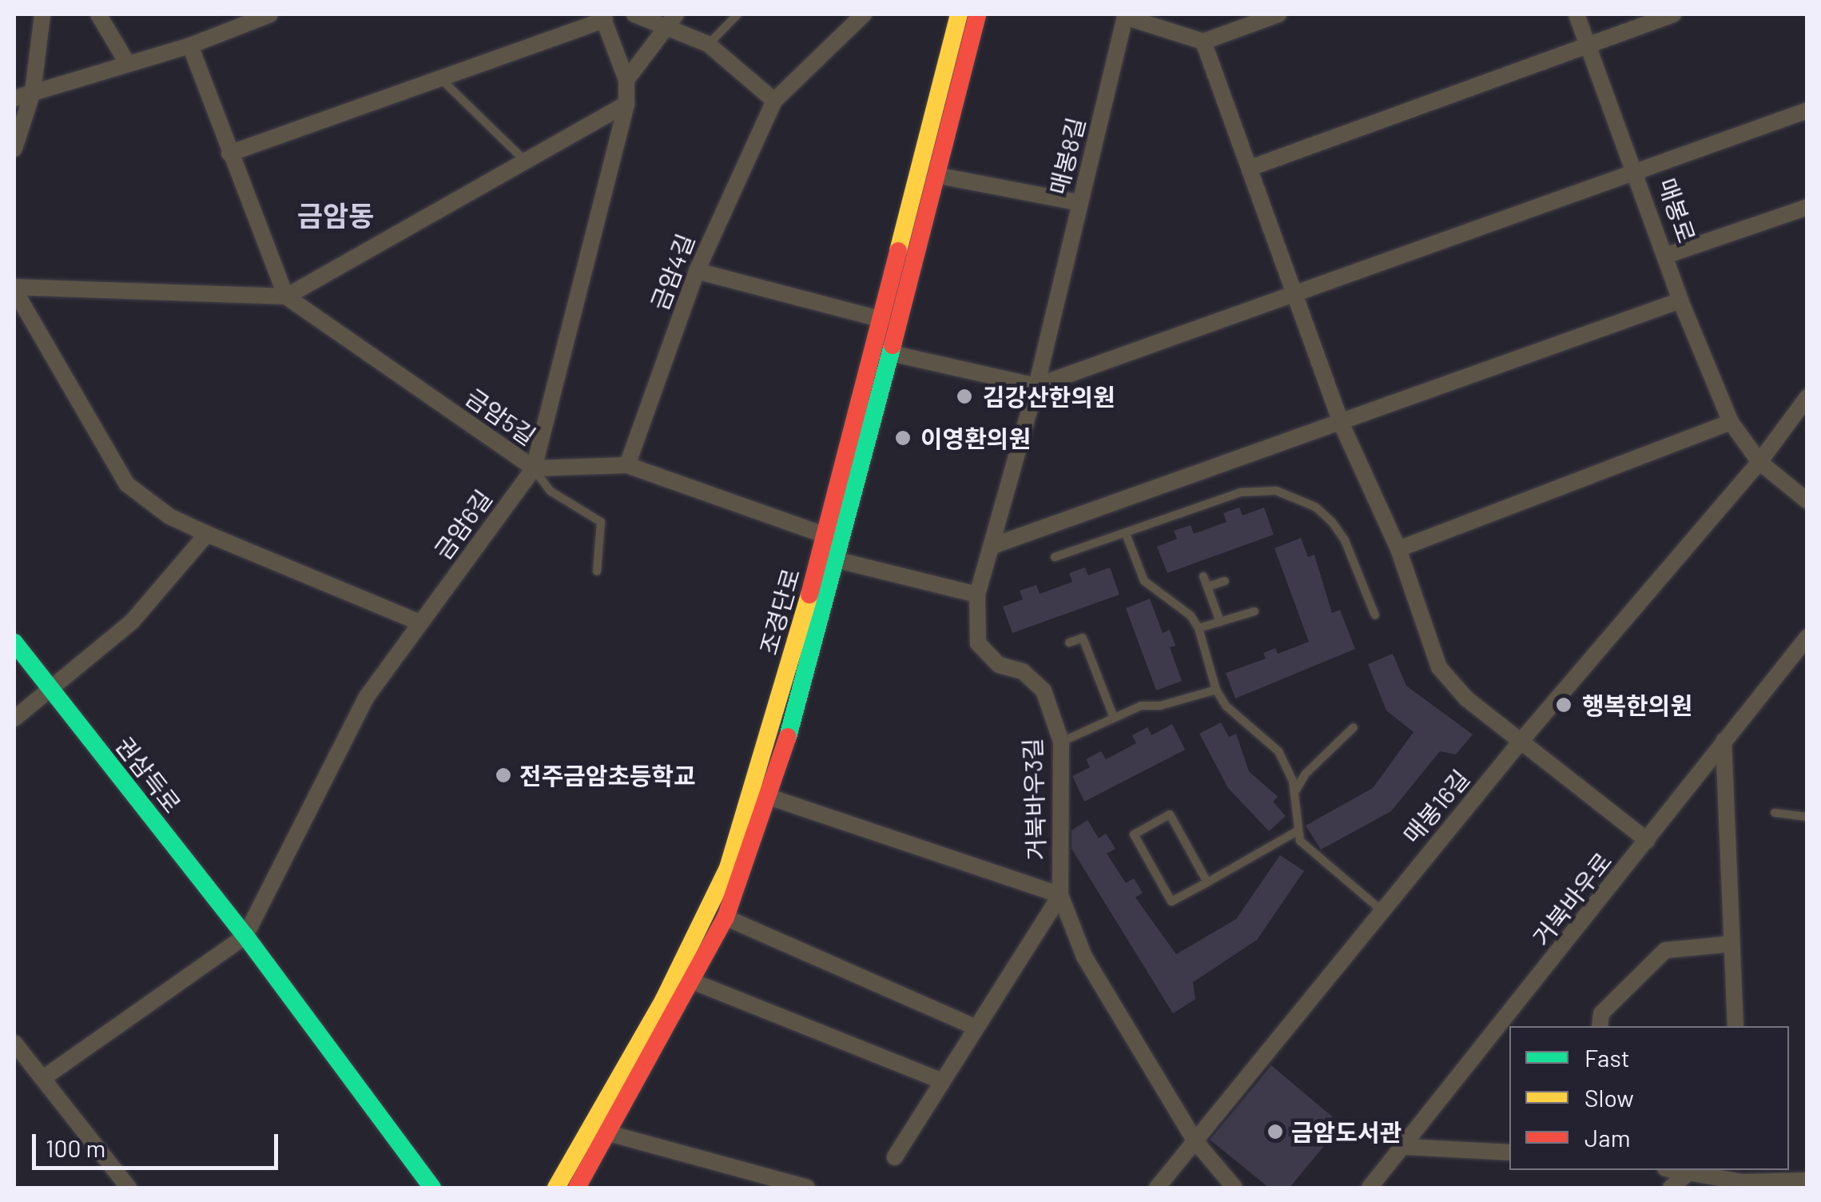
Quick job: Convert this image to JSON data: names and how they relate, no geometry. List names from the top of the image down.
{
  "streets": {
    "street": [
      "매봉8길",
      "매봉로",
      "금암4길",
      "금암5길",
      "금암6길",
      "조경단로",
      "권삼득로",
      "거북바우3길",
      "매봉16길",
      "거북바우로"
    ]
  },
  "crossings": [
    ["매봉8길", "거북바우3길"],
    ["매봉로", "매봉16길"],
    ["금암4길", "금암5길"],
    ["금암5길", "금암6길"],
    ["금암5길", "조경단로"],
    ["금암6길", "권삼득로"],
    ["거북바우3길", "매봉16길"]
  ],
  "districts": ["금암동"],
  "places": [
    "김강산한의원",
    "이영환의원",
    "행복한의원",
    "전주금암초등학교",
    "금암도서관"
  ],
  "legend": ["Fast", "Slow", "Jam"],
  "scale_bar": "100 m"
}
